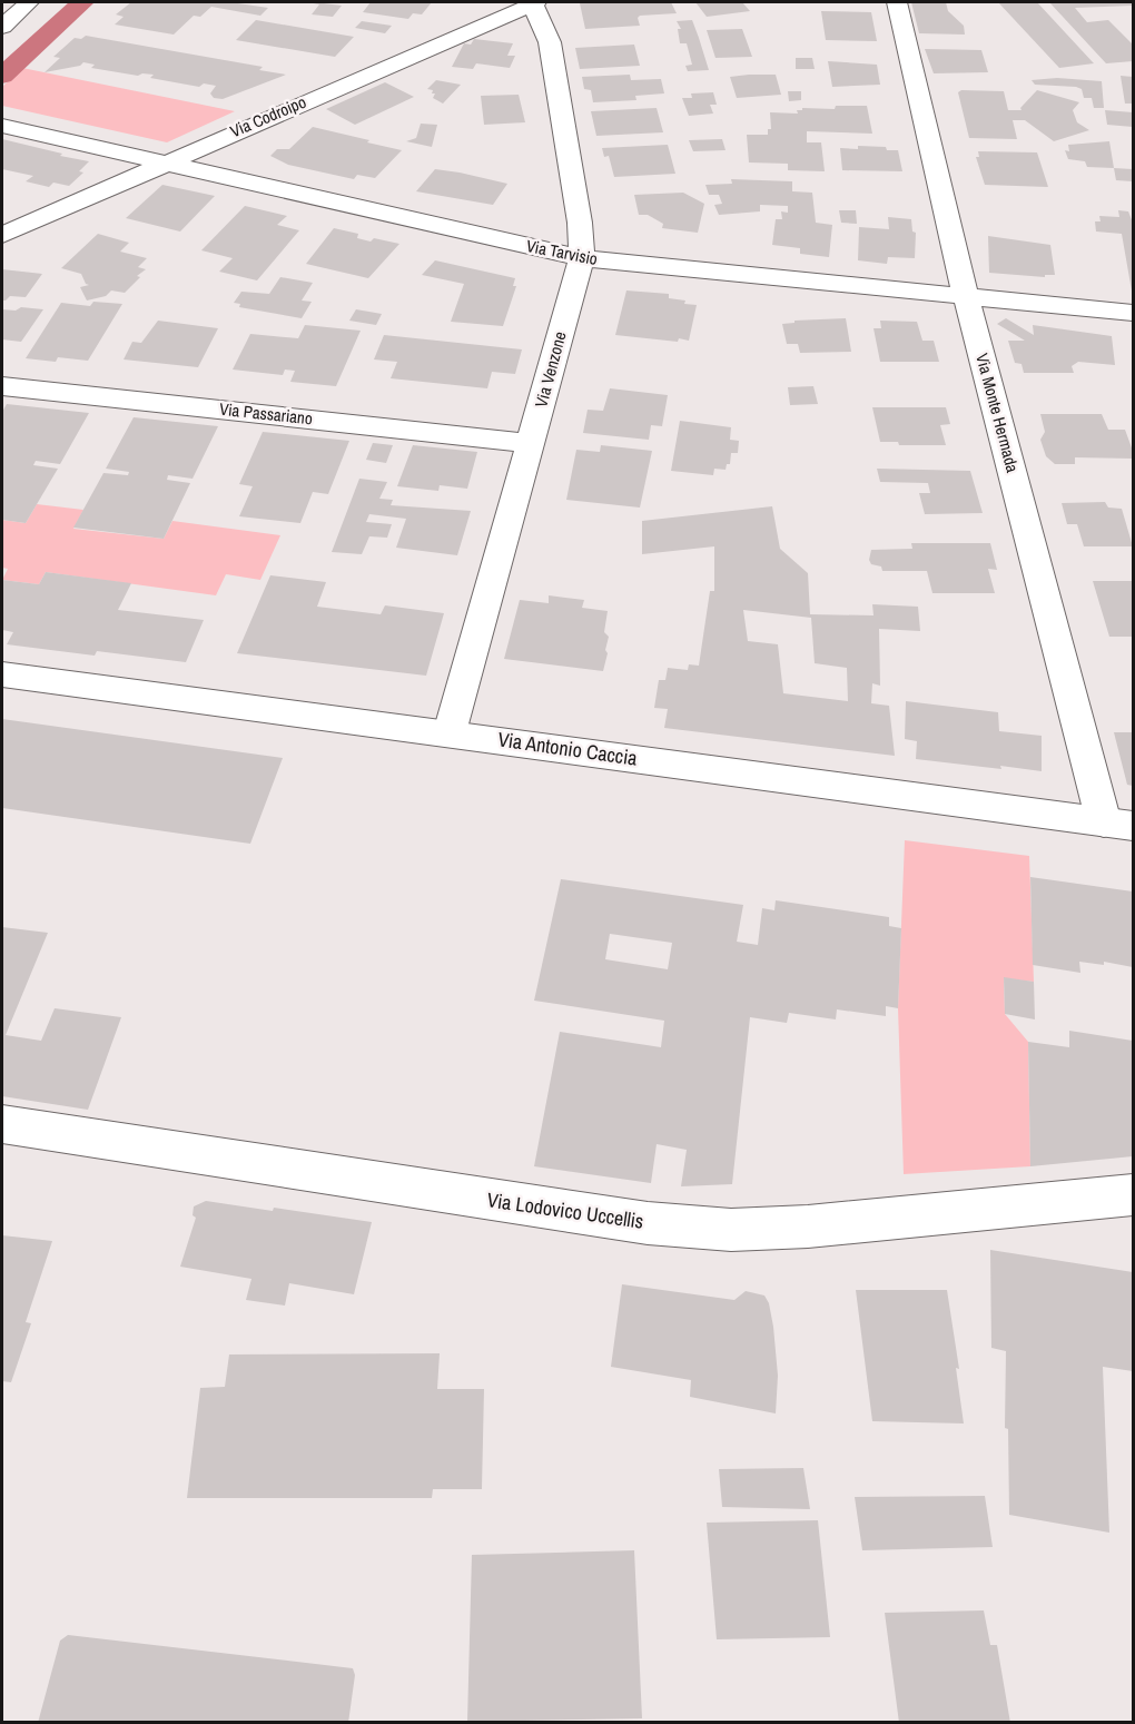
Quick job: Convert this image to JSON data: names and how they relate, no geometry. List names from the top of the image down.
{
  "streets": {
    "street": [
      "Via Codroipo",
      "Via Tarvisio",
      "Via Venzone",
      "Via Monte Hermada",
      "Via Passariano",
      "Via Antonio Caccia",
      "Via Lodovico Uccellis"
    ]
  },
  "crossings": [
    ["Via Codroipo", "Via Tarvisio"],
    ["Via Codroipo", "Via Venzone"],
    ["Via Tarvisio", "Via Venzone"],
    ["Via Tarvisio", "Via Monte Hermada"],
    ["Via Venzone", "Via Passariano"],
    ["Via Venzone", "Via Antonio Caccia"],
    ["Via Monte Hermada", "Via Antonio Caccia"]
  ]
}
